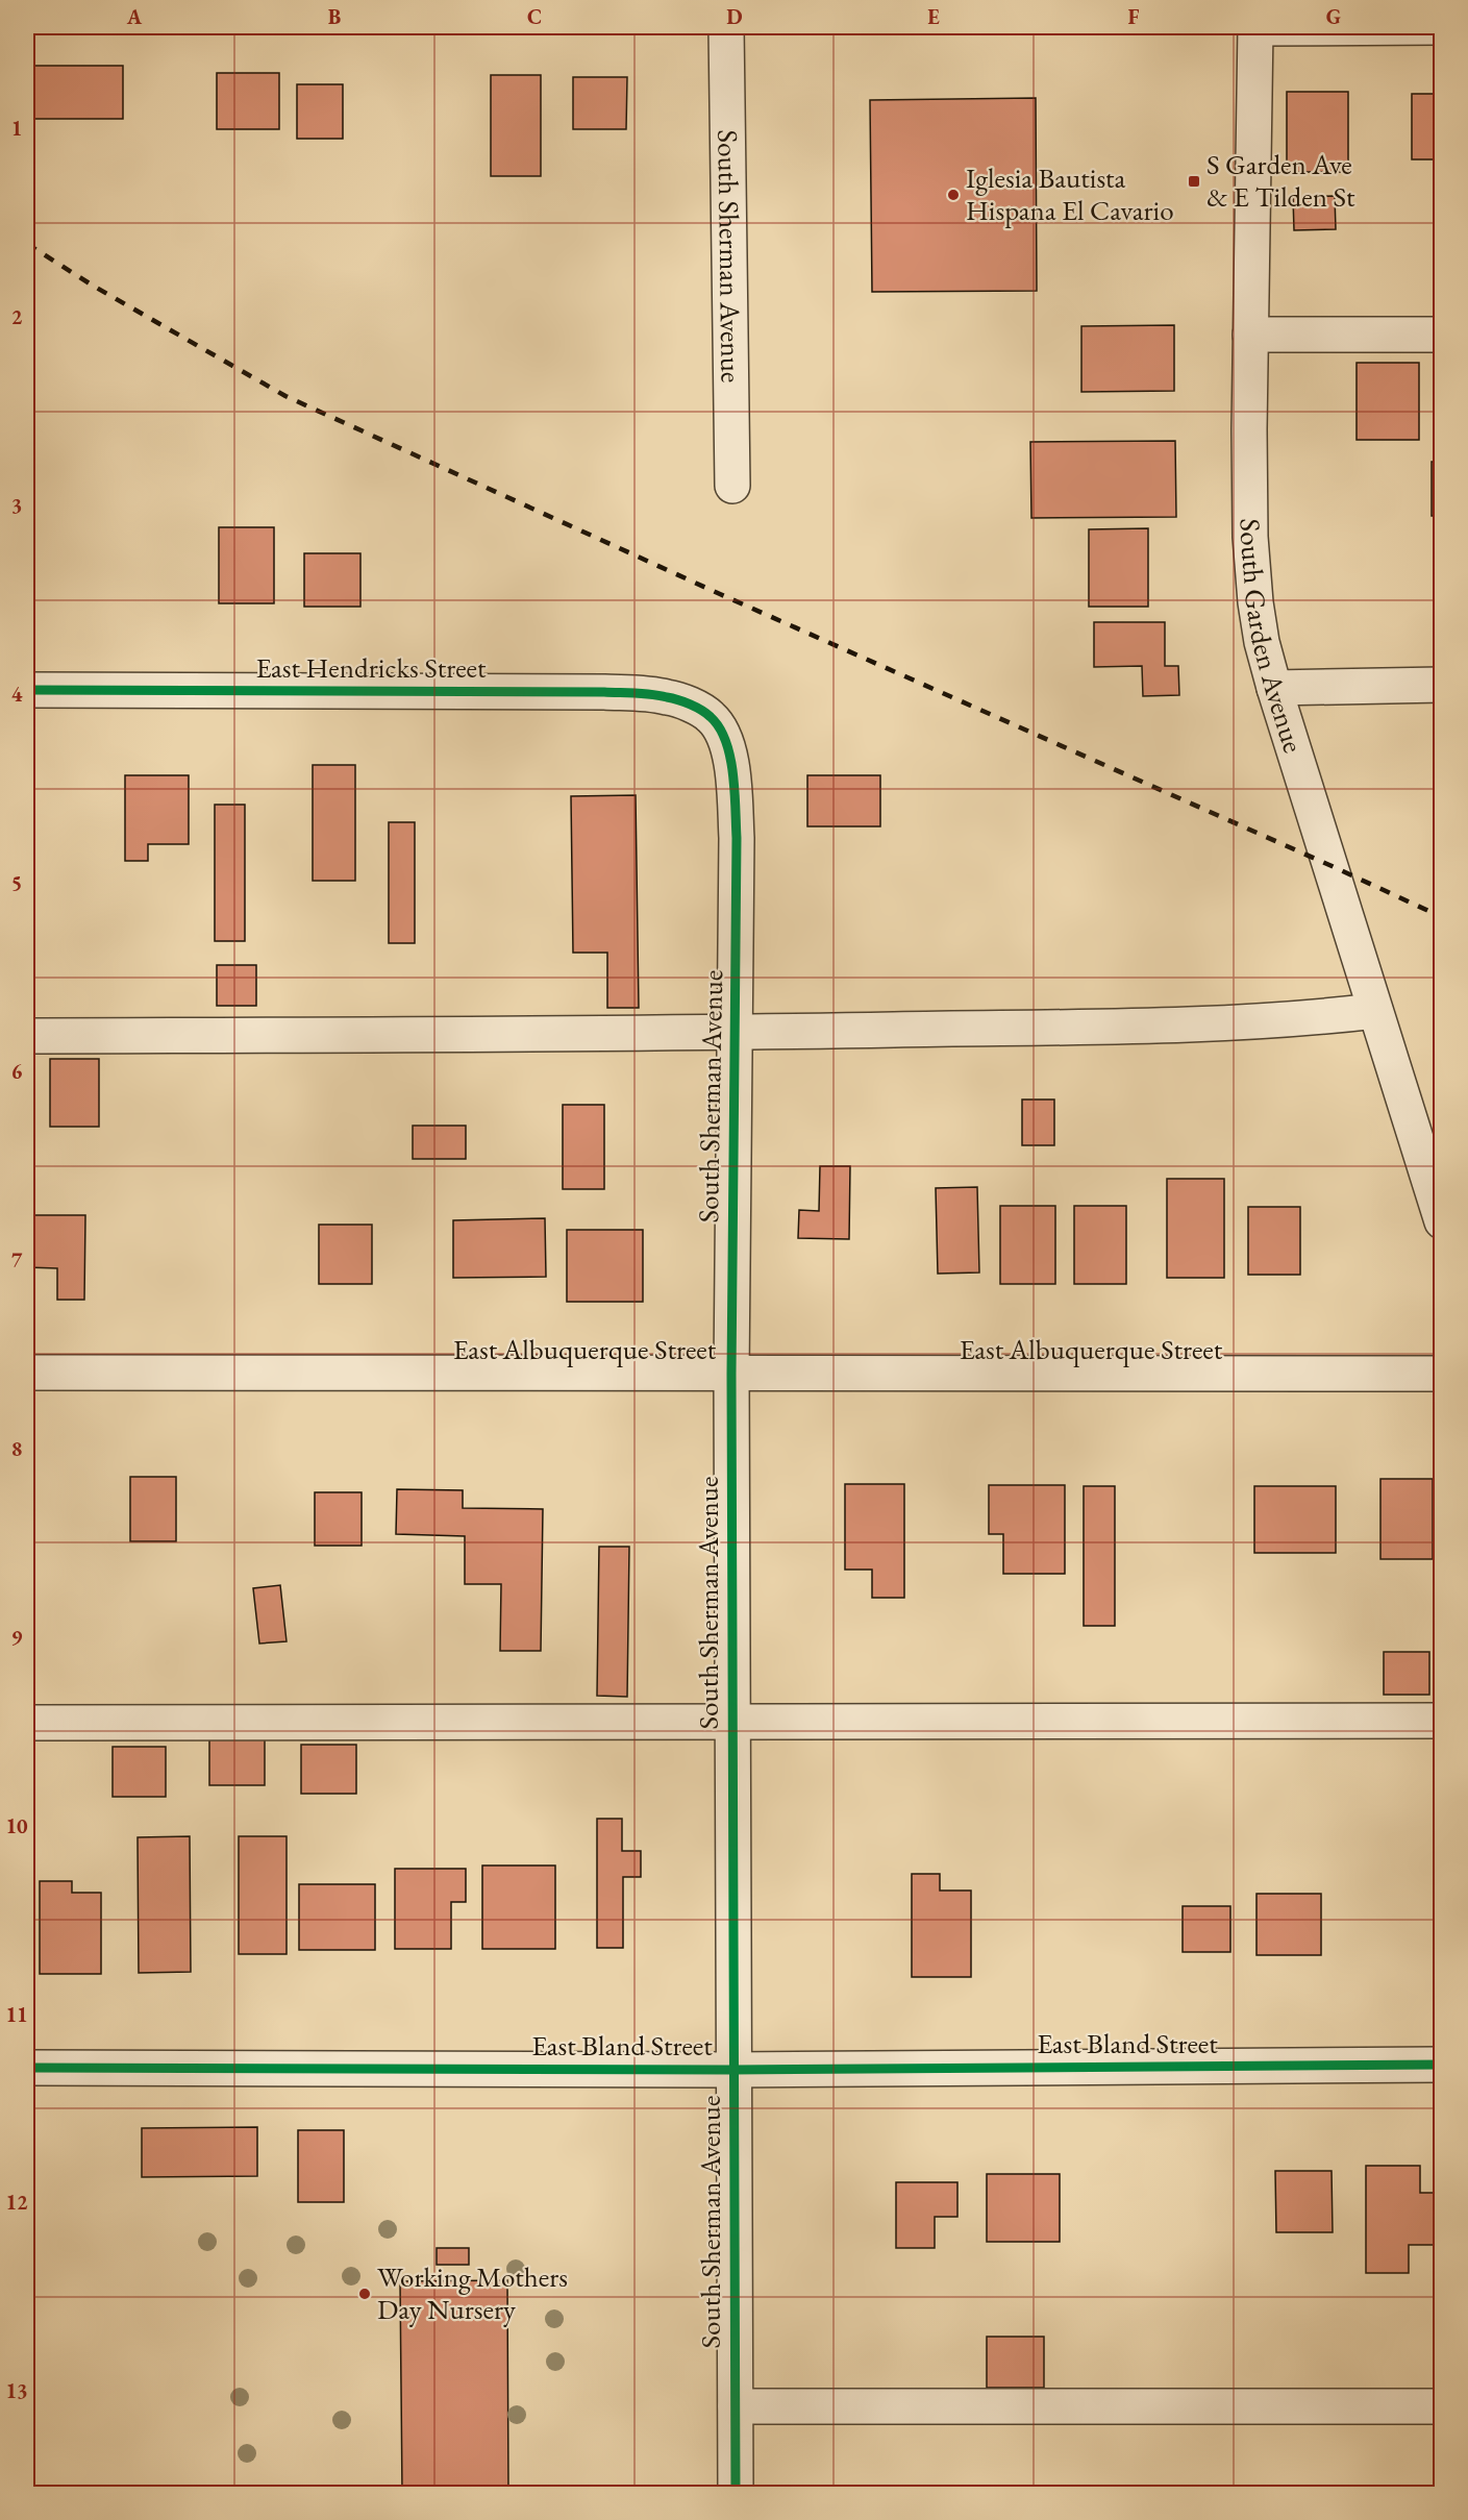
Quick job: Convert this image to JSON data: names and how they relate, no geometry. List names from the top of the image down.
{
  "streets": {
    "street": [
      "South Sherman Avenue",
      "South Garden Avenue",
      "East Hendricks Street",
      "East Albuquerque Street",
      "East Bland Street"
    ]
  },
  "crossings": [
    ["South Sherman Avenue", "East Hendricks Street"],
    ["South Sherman Avenue", "East Albuquerque Street"],
    ["South Sherman Avenue", "East Bland Street"]
  ],
  "places": {
    "transit": ["S Garden Ave & E Tilden St"],
    "other": ["Iglesia Bautista Hispana El Cavario", "Working Mothers Day Nursery"]
  },
  "grid": {
    "columns": [
      "A",
      "B",
      "C",
      "D",
      "E",
      "F",
      "G"
    ],
    "rows": [
      "1",
      "2",
      "3",
      "4",
      "5",
      "6",
      "7",
      "8",
      "9",
      "10",
      "11",
      "12",
      "13"
    ]
  }
}
